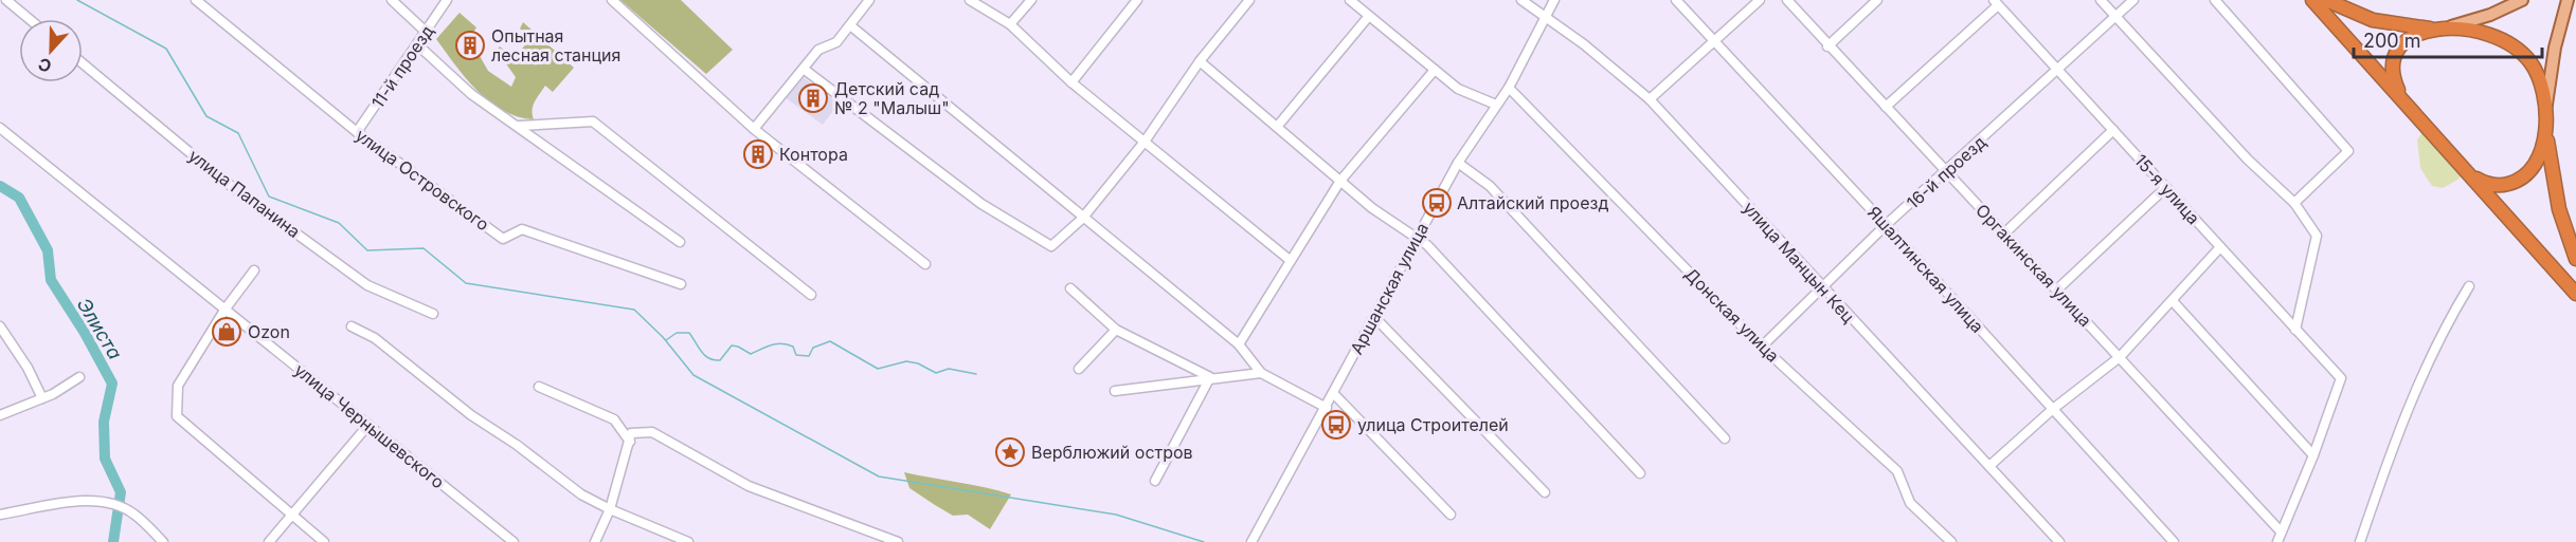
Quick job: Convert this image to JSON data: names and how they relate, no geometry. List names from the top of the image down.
{
  "streets": {
    "street": [
      "11-й проезд",
      "16-й проезд",
      "улица Островского",
      "15-я улица",
      "улица Папанина",
      "улица Манцын Кец",
      "Оргакинская улица",
      "Яшалтинская улица",
      "Аршанская улица",
      "Донская улица",
      "улица Чернышевского"
    ]
  },
  "crossings": [
    ["11-й проезд", "улица Островского"],
    ["16-й проезд", "15-я улица"],
    ["16-й проезд", "улица Манцын Кец"],
    ["16-й проезд", "Оргакинская улица"],
    ["16-й проезд", "Яшалтинская улица"],
    ["16-й проезд", "Донская улица"],
    ["улица Манцын Кец", "Аршанская улица"],
    ["Аршанская улица", "Донская улица"]
  ],
  "water": ["Элиста"],
  "places": {
    "building": ["Опытная лесная станция", "Детский сад № 2 \"Малыш\"", "Контора"],
    "bus stop": ["Алтайский проезд", "улица Строителей"],
    "shop": ["Ozon"],
    "place": ["Верблюжий остров"]
  },
  "scale_bar": "200 m",
  "north": "bottom"
}
